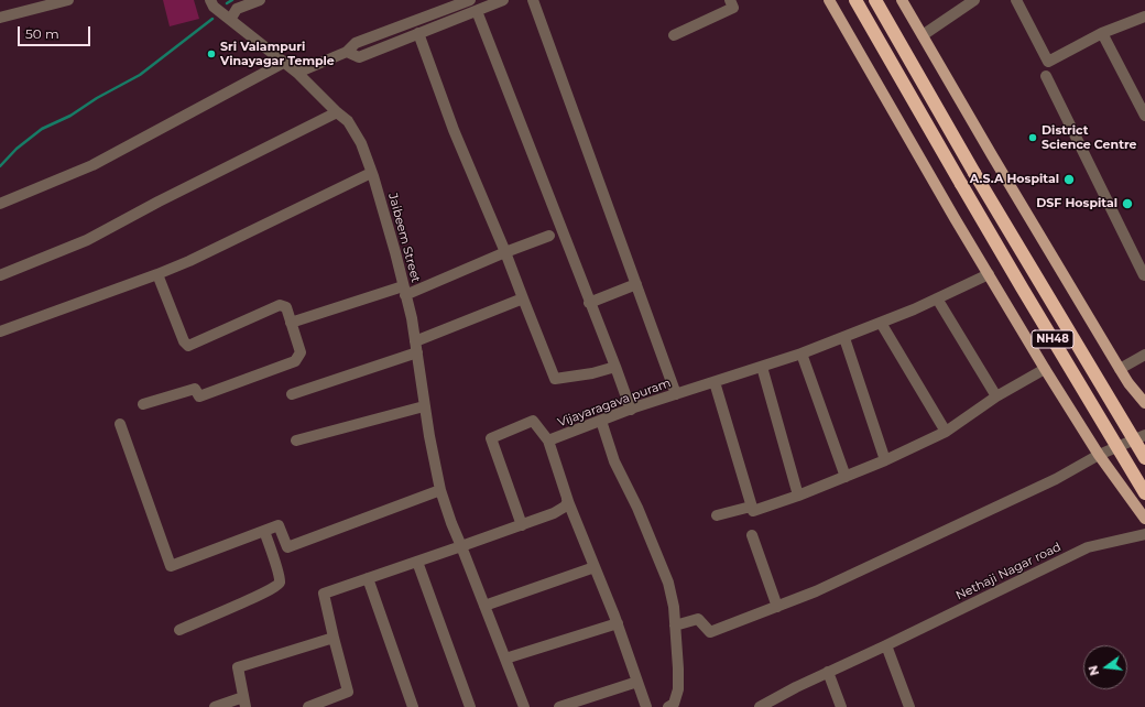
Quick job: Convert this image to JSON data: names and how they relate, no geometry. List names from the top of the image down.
{
  "streets": {
    "highway": ["NH48"],
    "street": ["Jaibeem Street", "Vijayaragava puram", "Nethaji Nagar road"]
  },
  "places": [
    "Sri Valampuri Vinayagar Temple",
    "District Science Centre",
    "A.S.A Hospital",
    "DSF Hospital"
  ],
  "scale_bar": "50 m",
  "north": "left"
}
